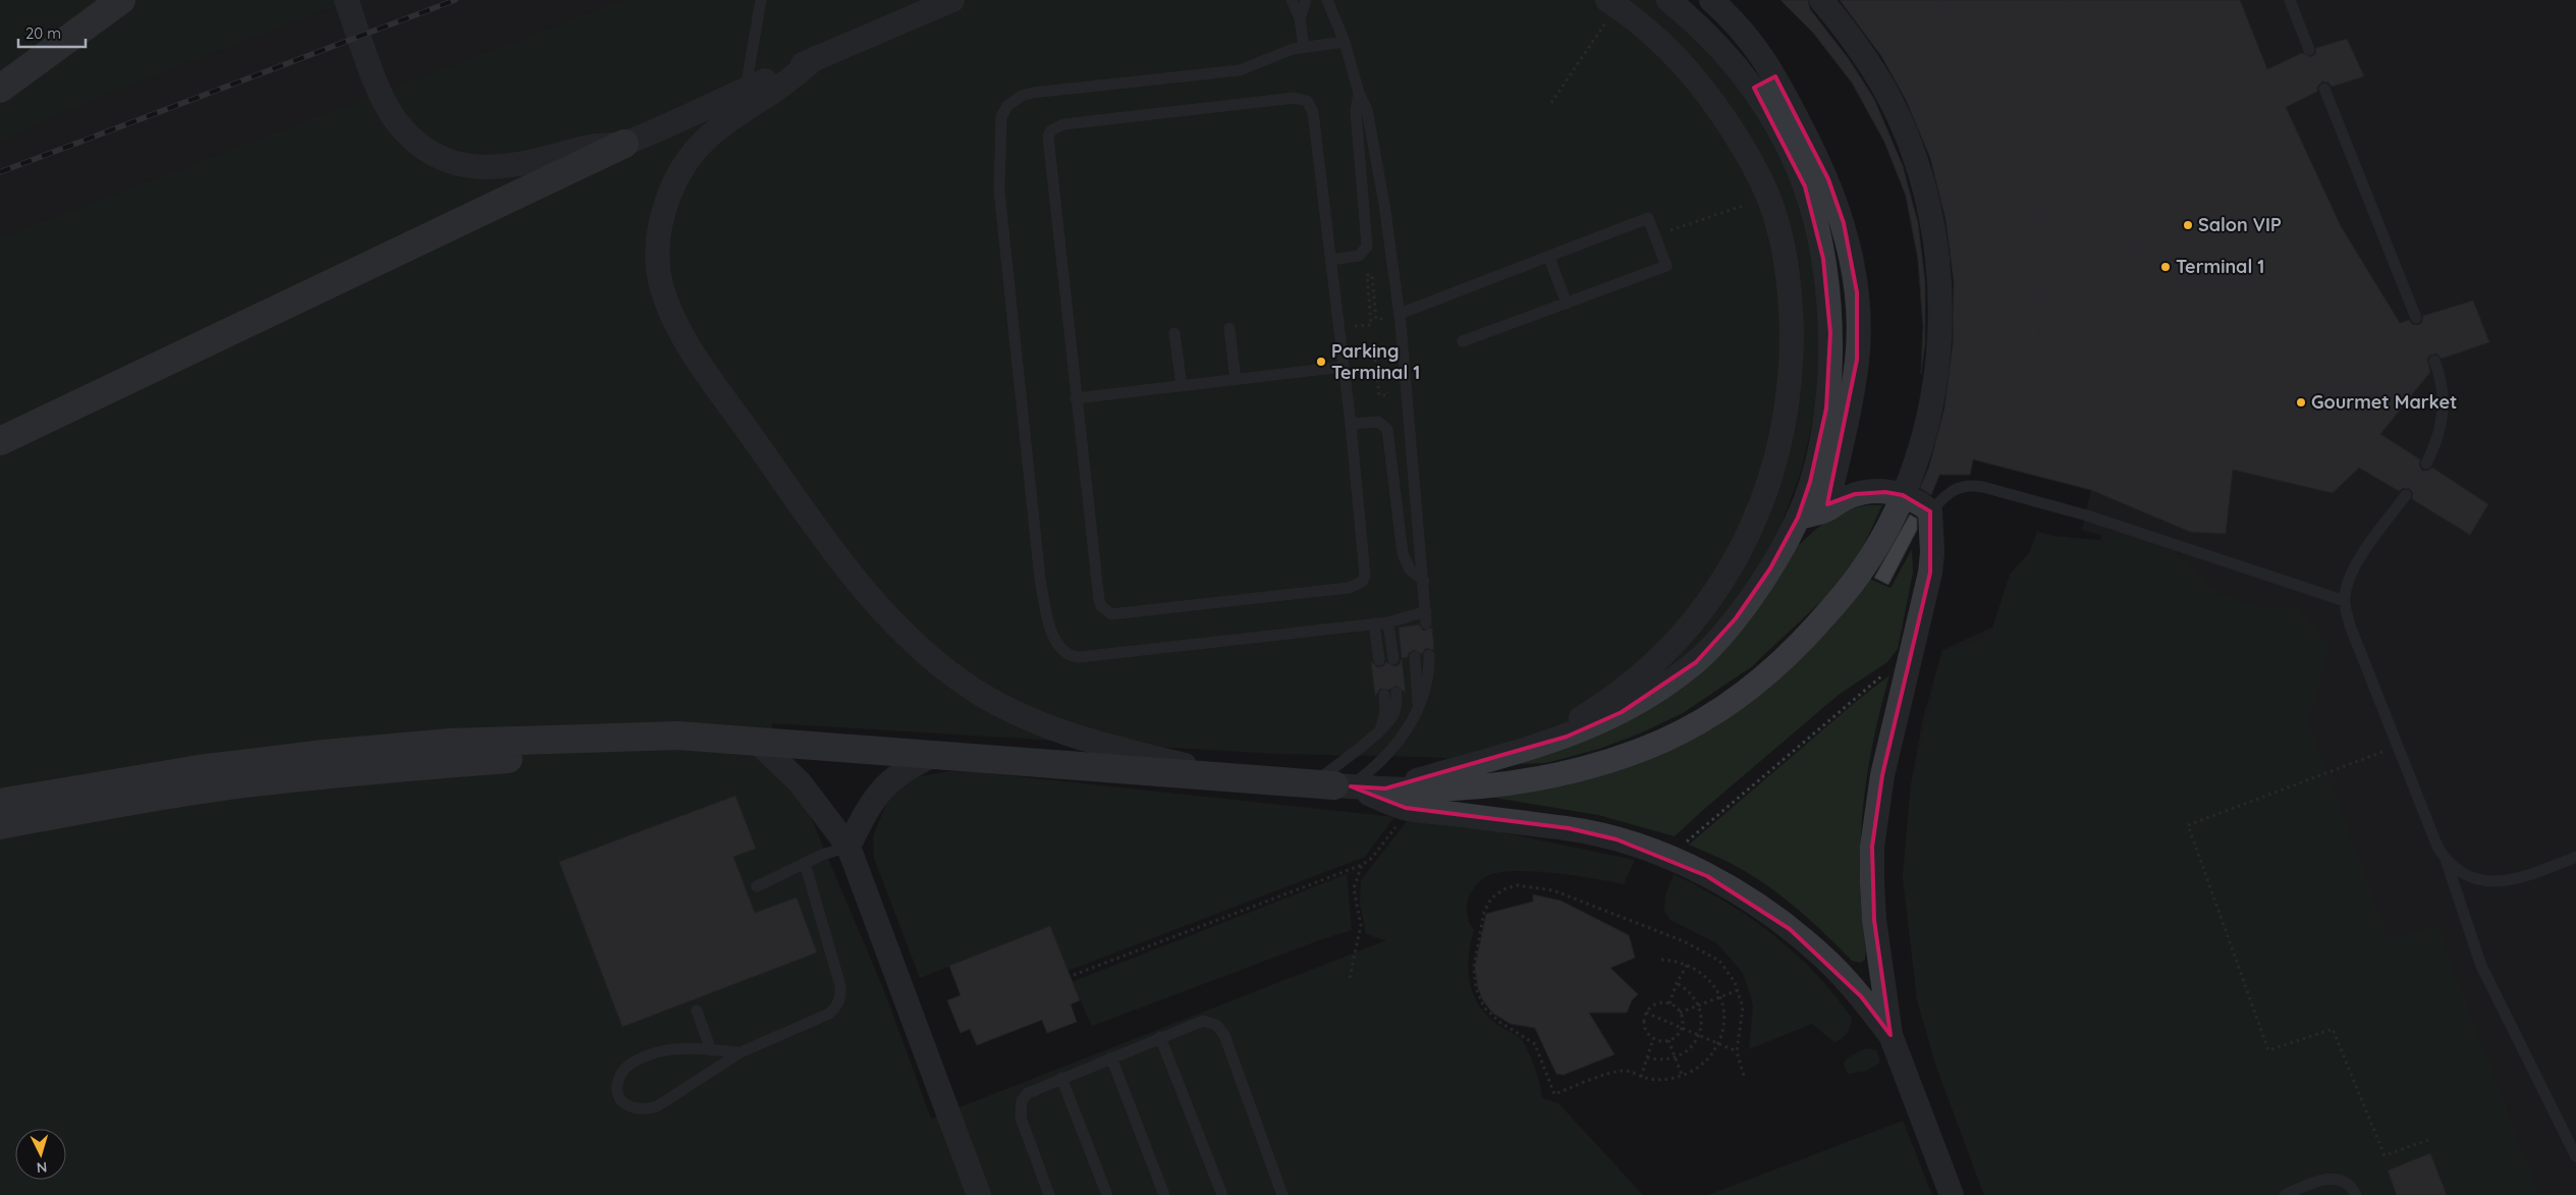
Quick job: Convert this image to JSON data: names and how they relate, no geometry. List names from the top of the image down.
{
  "places": [
    "Salon VIP",
    "Terminal 1",
    "Parking Terminal 1",
    "Gourmet Market"
  ],
  "scale_bar": "20 m",
  "north": "bottom"
}
